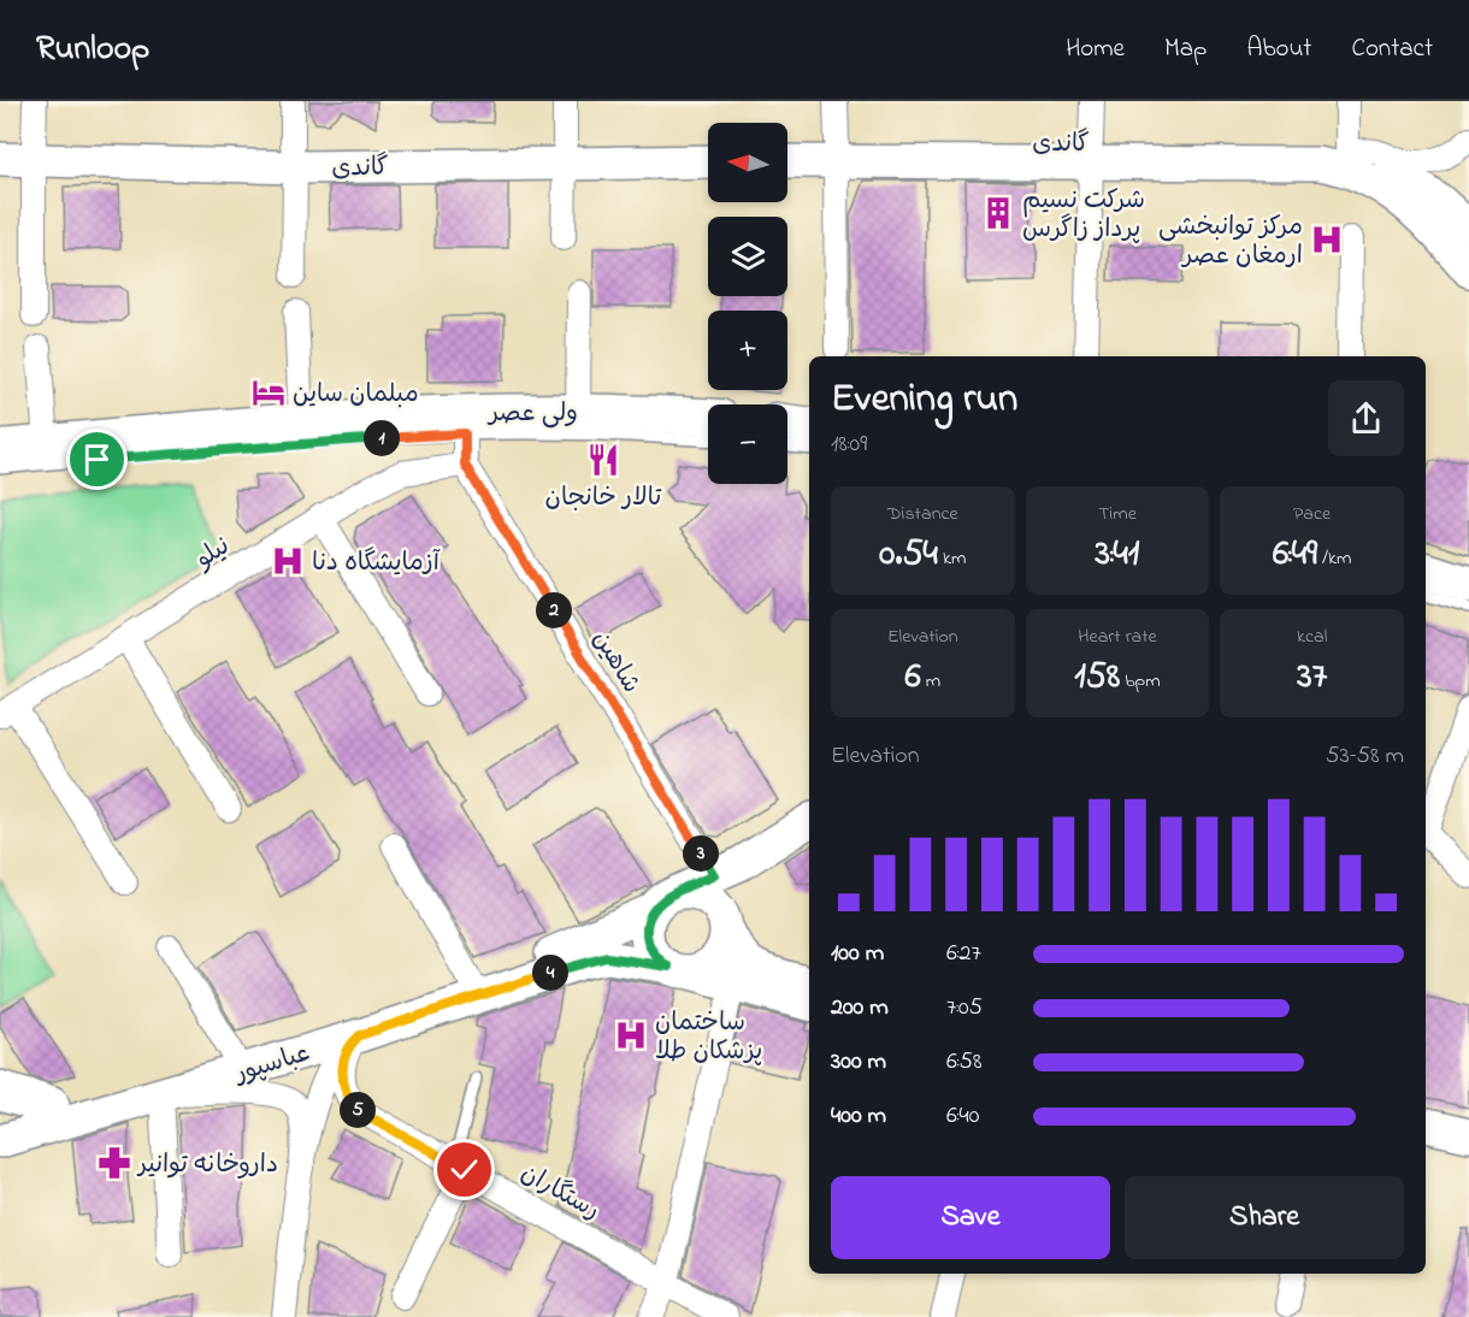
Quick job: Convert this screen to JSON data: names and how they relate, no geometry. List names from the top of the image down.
{
  "streets": {
    "main road": ["گاندی", "ولی عصر", "عباسپور"],
    "street": ["نیلو", "شاهین", "رستگاران"]
  },
  "crossings": [
    ["ولی عصر", "نیلو"],
    ["ولی عصر", "شاهین"],
    ["نیلو", "شاهین"],
    ["شاهین", "عباسپور"],
    ["عباسپور", "رستگاران"]
  ],
  "places": {
    "building": ["شرکت نسیم پرداز زاگرس"],
    "hospital": ["مرکز توانبخشی ارمغان عصر", "آزمایشگاه دنا", "ساختمان پزشکان طلا"],
    "hotel": ["مبلمان ساین"],
    "restaurant": ["تالار خانجان"],
    "pharmacy": ["داروخانه توانیر"]
  },
  "north": "left",
  "page": {
    "header": "Runloop",
    "nav": [
      "Home",
      "Map",
      "About",
      "Contact"
    ],
    "map_buttons": ["+", "−"],
    "heading": ["Evening run", "18:09"],
    "pins": [
      "1",
      "2",
      "3",
      "4",
      "5"
    ],
    "stats": [
      ["Distance", "0.54 km"],
      ["Time", "3:41"],
      ["Pace", "6:49 /km"],
      ["Elevation", "6 m"],
      ["Heart rate", "158 bpm"],
      ["kcal", "37"]
    ],
    "chart": ["Elevation", "53–58 m"],
    "list": [
      {
        "name": "100 m",
        "note": "6:27"
      },
      {
        "name": "200 m",
        "note": "7:05"
      },
      {
        "name": "300 m",
        "note": "6:58"
      },
      {
        "name": "400 m",
        "note": "6:40"
      }
    ],
    "buttons": ["Save", "Share"]
  }
}
